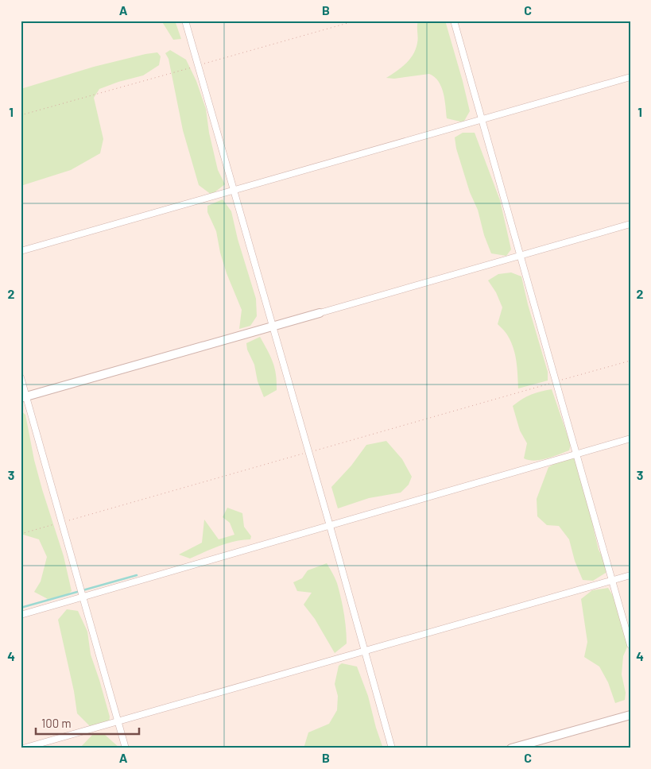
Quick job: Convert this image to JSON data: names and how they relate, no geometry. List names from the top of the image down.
{
  "scale_bar": "100 m",
  "grid": {
    "columns": ["A", "B", "C"],
    "rows": [
      "1",
      "2",
      "3",
      "4"
    ]
  }
}
